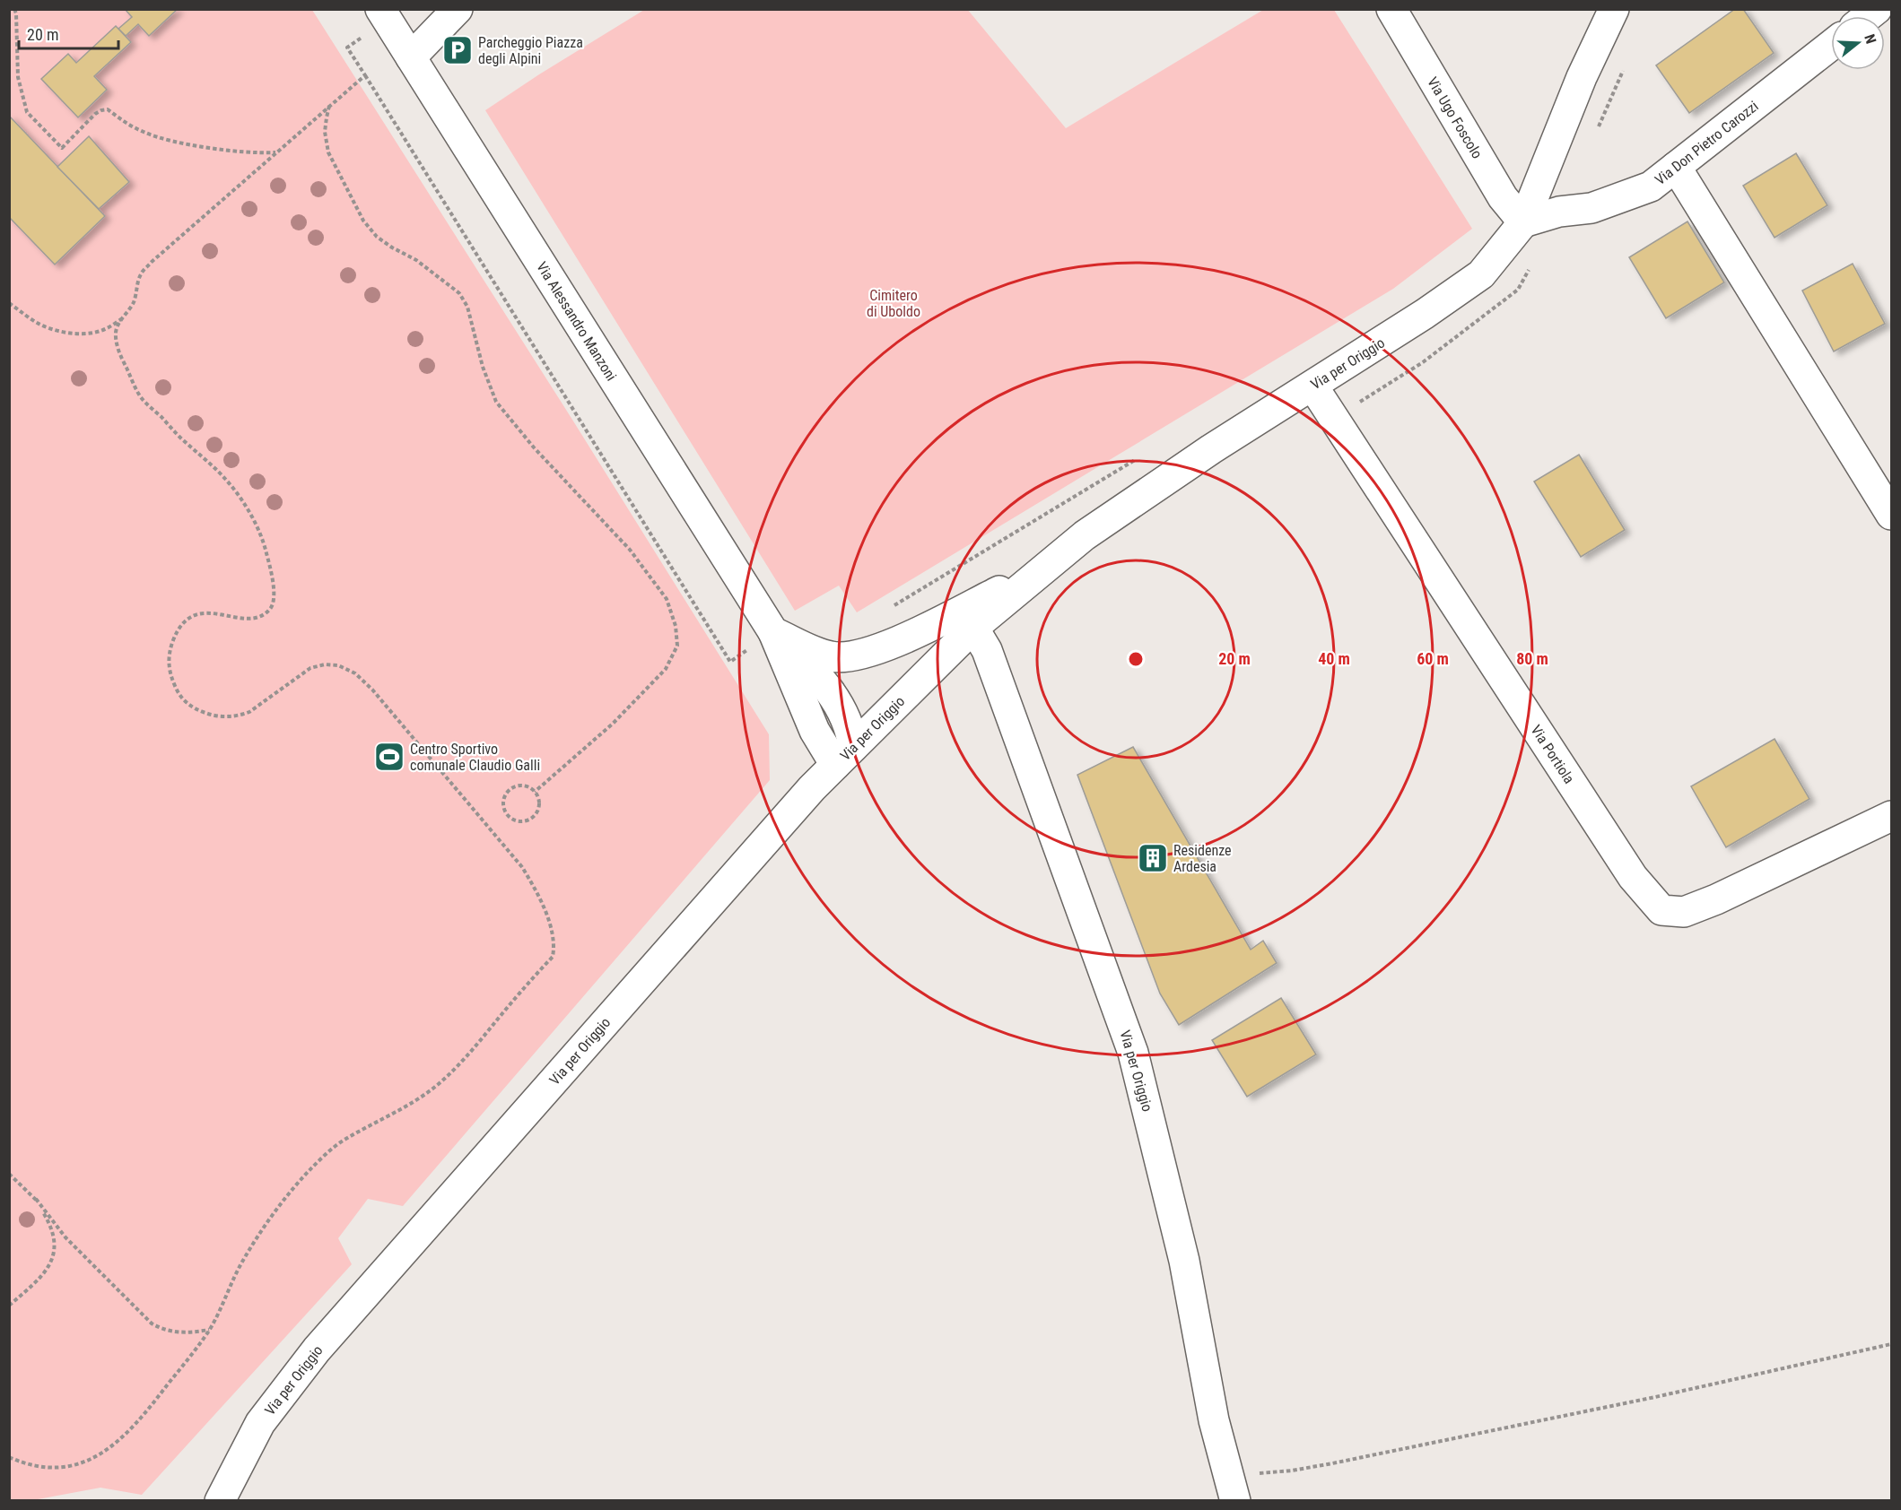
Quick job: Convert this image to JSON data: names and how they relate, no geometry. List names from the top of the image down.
{
  "streets": {
    "street": [
      "Via Ugo Foscolo",
      "Via Don Pietro Carozzi",
      "Via Alessandro Manzoni",
      "Via per Origgio",
      "Via Portiola"
    ]
  },
  "crossings": [
    ["Via Ugo Foscolo", "Via Don Pietro Carozzi"],
    ["Via Ugo Foscolo", "Via per Origgio"],
    ["Via Don Pietro Carozzi", "Via per Origgio"],
    ["Via Alessandro Manzoni", "Via per Origgio"],
    ["Via per Origgio", "Via Portiola"]
  ],
  "parks": ["Cimitero di Uboldo"],
  "places": {
    "parking": ["Parcheggio Piazza degli Alpini"],
    "sports": ["Centro Sportivo comunale Claudio Galli"],
    "building": ["Residenze Ardesia"]
  },
  "scale_bar": "20 m",
  "north": "right",
  "rings": [
    "20 m",
    "40 m",
    "60 m",
    "80 m"
  ]
}
